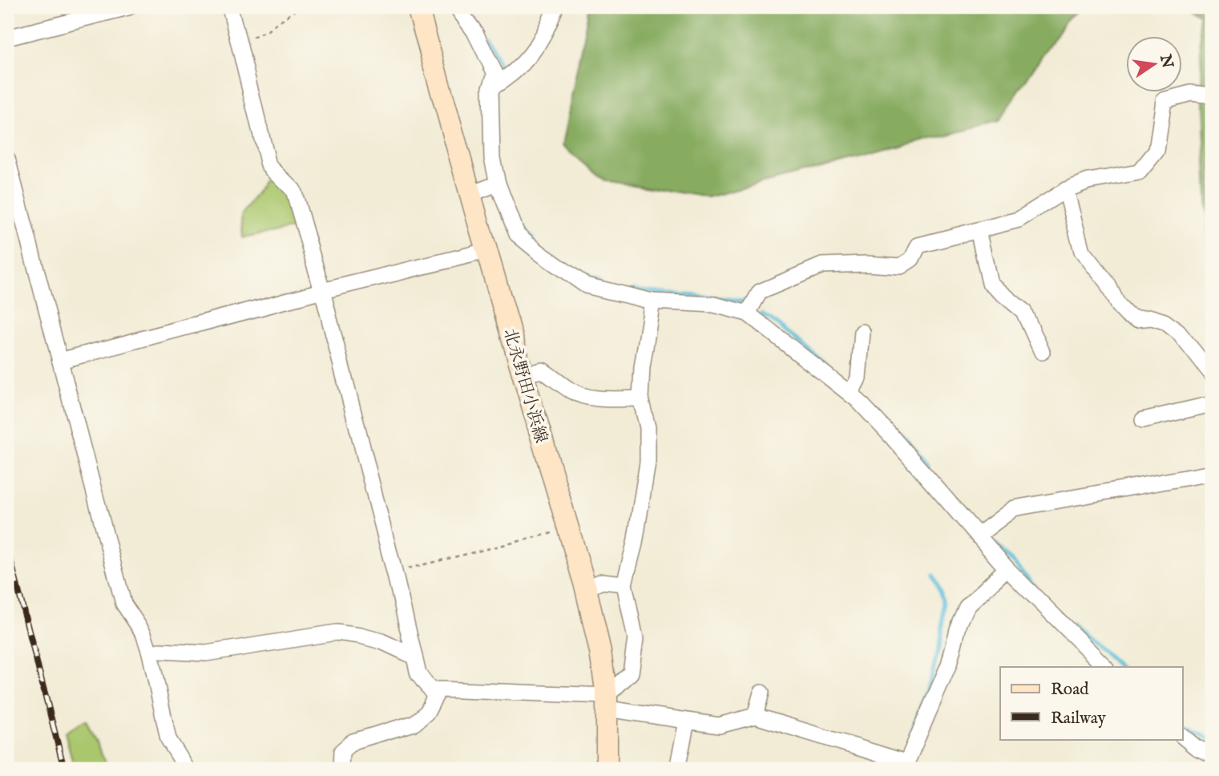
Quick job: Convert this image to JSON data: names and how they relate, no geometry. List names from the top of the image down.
{
  "streets": {
    "main road": ["北永野田小浜線"]
  },
  "legend": ["Road", "Railway"],
  "north": "right"
}
